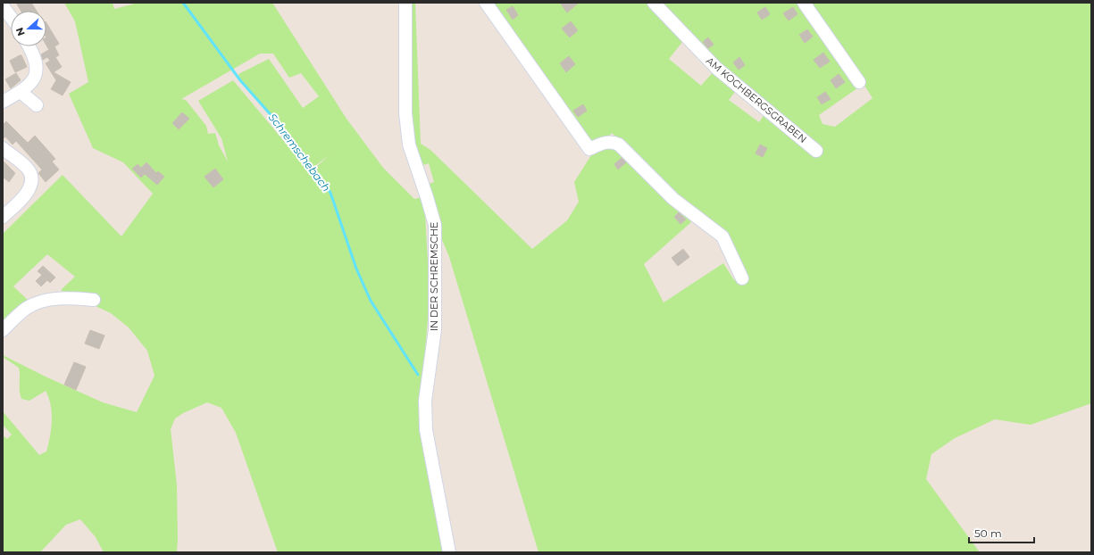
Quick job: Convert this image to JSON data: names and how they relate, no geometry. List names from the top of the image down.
{
  "streets": {
    "street": ["AM KOCHBERGSGRABEN", "IN DER SCHREMSCHE"]
  },
  "water": ["Schremschebach"],
  "scale_bar": "50 m",
  "north": "left"
}
